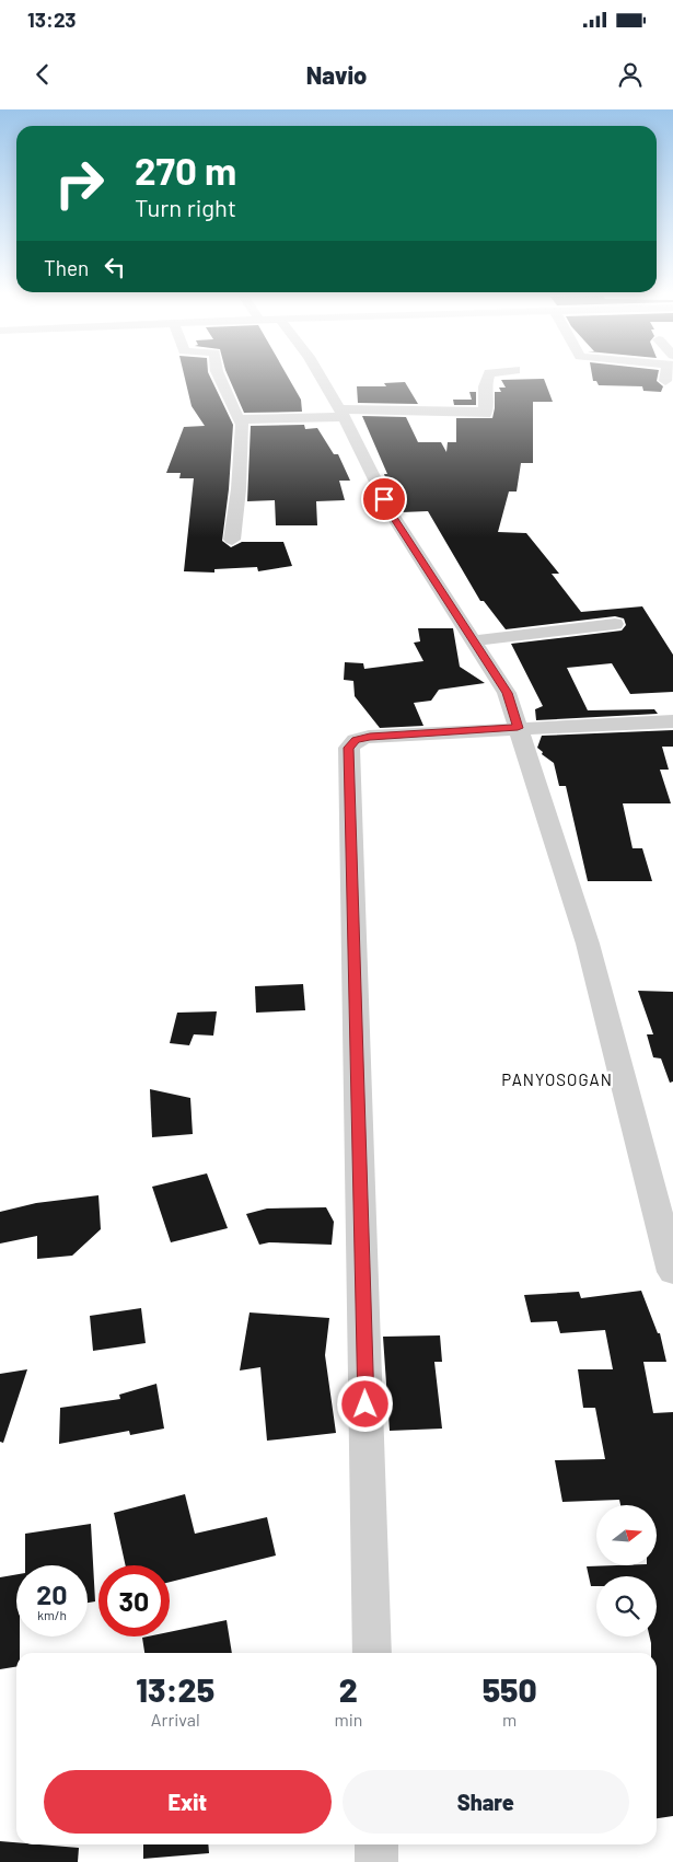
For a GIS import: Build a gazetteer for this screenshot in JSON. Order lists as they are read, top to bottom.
{
  "districts": ["PANYOSOGAN"],
  "north": "right",
  "page": {
    "status": "13:23",
    "header": "Navio",
    "turn": ["270 m", "Turn right"],
    "then": "Then",
    "speed": "20 km/h",
    "limit": "30",
    "eta": [
      "13:25",
      "Arrival",
      "2",
      "min",
      "550",
      "m"
    ],
    "buttons": ["Exit", "Share"]
  }
}
